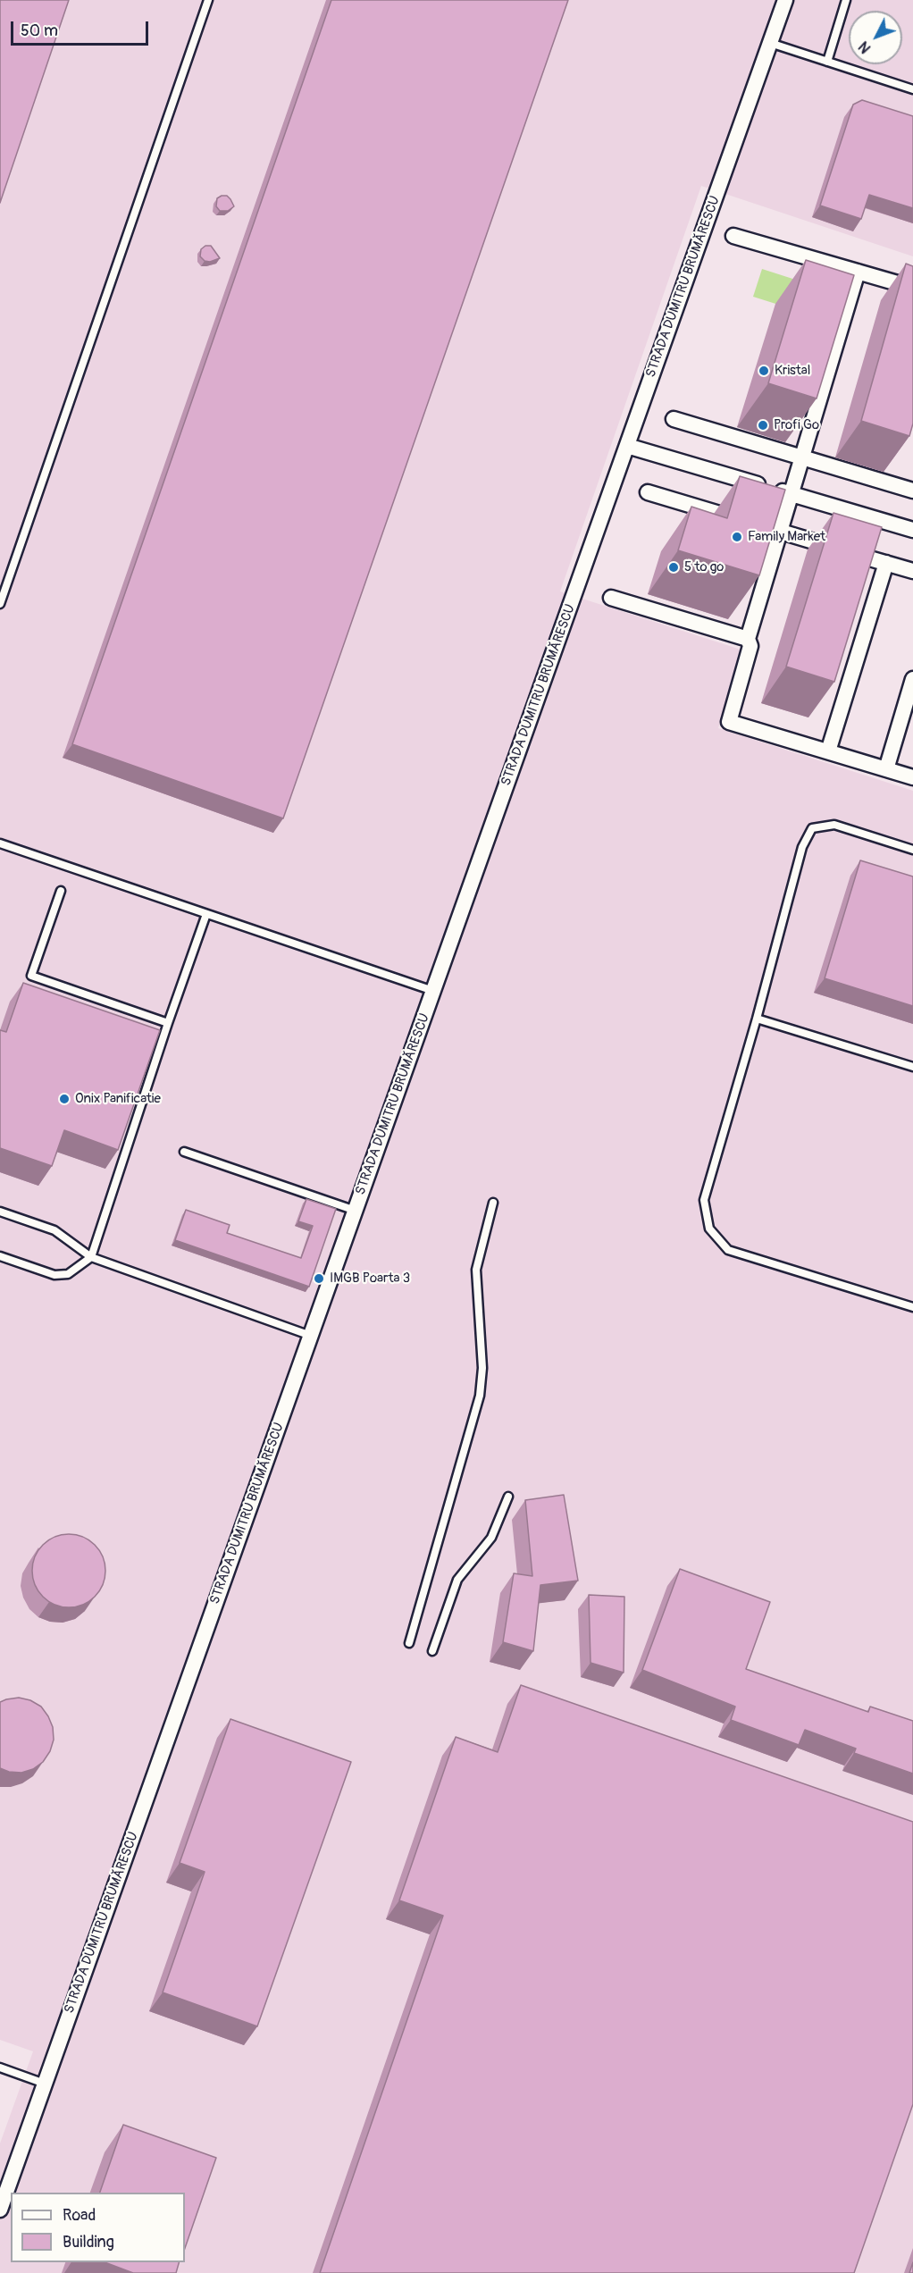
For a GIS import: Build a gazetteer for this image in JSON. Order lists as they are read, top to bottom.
{
  "streets": {
    "street": ["STRADA DUMITRU BRUMĂRESCU"]
  },
  "places": [
    "Kristal",
    "Profi Go",
    "Family Market",
    "5 to go",
    "Onix Panificatie",
    "IMGB Poarta 3"
  ],
  "legend": ["Road", "Building"],
  "scale_bar": "50 m",
  "north": "bottom left"
}
